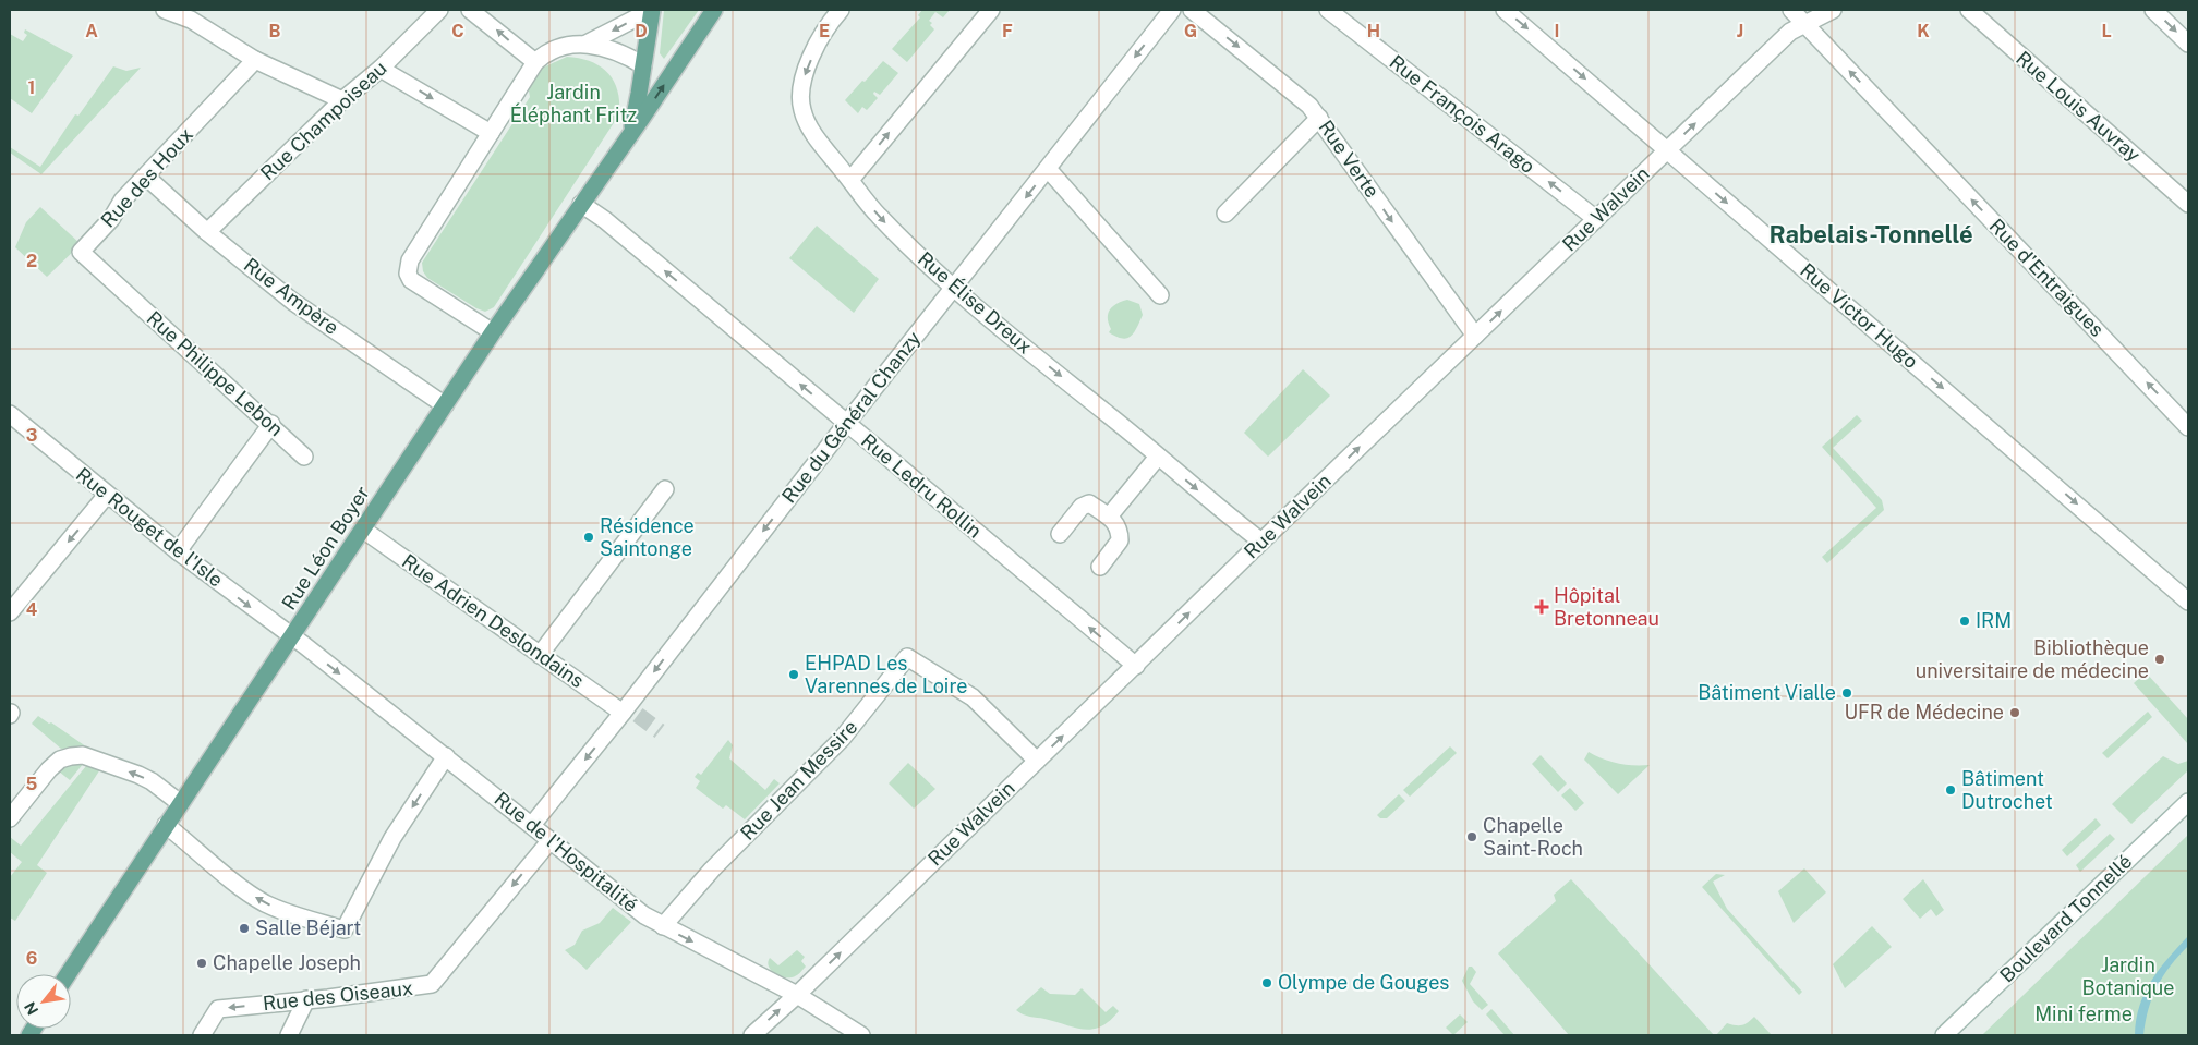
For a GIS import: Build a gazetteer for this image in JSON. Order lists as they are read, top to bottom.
{
  "streets": {
    "main road": ["Rue Léon Boyer"],
    "street": [
      "Rue Louis Auvray",
      "Rue François Arago",
      "Rue Champoiseau",
      "Rue Verte",
      "Rue des Houx",
      "Rue Walvein",
      "Rue d'Entraigues",
      "Rue Ampère",
      "Rue Élise Dreux",
      "Rue Victor Hugo",
      "Rue Philippe Lebon",
      "Rue du Général Chanzy",
      "Rue Ledru Rollin",
      "Rue Rouget de l'Isle",
      "Rue Adrien Deslondains",
      "Rue Jean Messire",
      "Rue de l'Hospitalité",
      "Boulevard Tonnellé",
      "Rue des Oiseaux"
    ]
  },
  "crossings": [
    ["Rue François Arago", "Rue Walvein"],
    ["Rue Champoiseau", "Rue Ampère"],
    ["Rue Verte", "Rue Walvein"],
    ["Rue des Houx", "Rue Ampère"],
    ["Rue des Houx", "Rue Philippe Lebon"],
    ["Rue Walvein", "Rue d'Entraigues"],
    ["Rue Walvein", "Rue Élise Dreux"],
    ["Rue Walvein", "Rue Victor Hugo"],
    ["Rue Walvein", "Rue Ledru Rollin"],
    ["Rue Walvein", "Rue Jean Messire"],
    ["Rue Walvein", "Rue de l'Hospitalité"],
    ["Rue Ampère", "Rue Léon Boyer"],
    ["Rue Élise Dreux", "Rue du Général Chanzy"],
    ["Rue du Général Chanzy", "Rue Ledru Rollin"],
    ["Rue du Général Chanzy", "Rue Adrien Deslondains"],
    ["Rue du Général Chanzy", "Rue de l'Hospitalité"],
    ["Rue Ledru Rollin", "Rue Léon Boyer"],
    ["Rue Rouget de l'Isle", "Rue Léon Boyer"],
    ["Rue Rouget de l'Isle", "Rue de l'Hospitalité"],
    ["Rue Léon Boyer", "Rue Adrien Deslondains"],
    ["Rue Léon Boyer", "Rue de l'Hospitalité"],
    ["Rue Jean Messire", "Rue de l'Hospitalité"],
    ["Rue de l'Hospitalité", "Rue des Oiseaux"]
  ],
  "one_way": [
    "Rue François Arago",
    "Rue Verte",
    "Rue Walvein",
    "Rue d'Entraigues",
    "Rue Élise Dreux",
    "Rue Victor Hugo",
    "Rue Ledru Rollin",
    "Rue Rouget de l'Isle",
    "Rue de l'Hospitalité",
    "Rue des Oiseaux"
  ],
  "districts": ["Rabelais-Tonnellé"],
  "parks": ["Jardin Éléphant Fritz", "Jardin Botanique", "Mini ferme"],
  "places": {
    "other": [
      "Résidence Saintonge",
      "IRM",
      "Bibliothèque universitaire de médecine",
      "EHPAD Les Varennes de Loire",
      "Bâtiment Vialle",
      "UFR de Médecine",
      "Bâtiment Dutrochet",
      "Chapelle Saint-Roch",
      "Salle Béjart",
      "Chapelle Joseph",
      "Olympe de Gouges"
    ],
    "health": ["Hôpital Bretonneau"]
  },
  "north": "bottom left",
  "grid": {
    "columns": [
      "A",
      "B",
      "C",
      "D",
      "E",
      "F",
      "G",
      "H",
      "I",
      "J",
      "K",
      "L"
    ],
    "rows": [
      "1",
      "2",
      "3",
      "4",
      "5",
      "6"
    ]
  }
}
